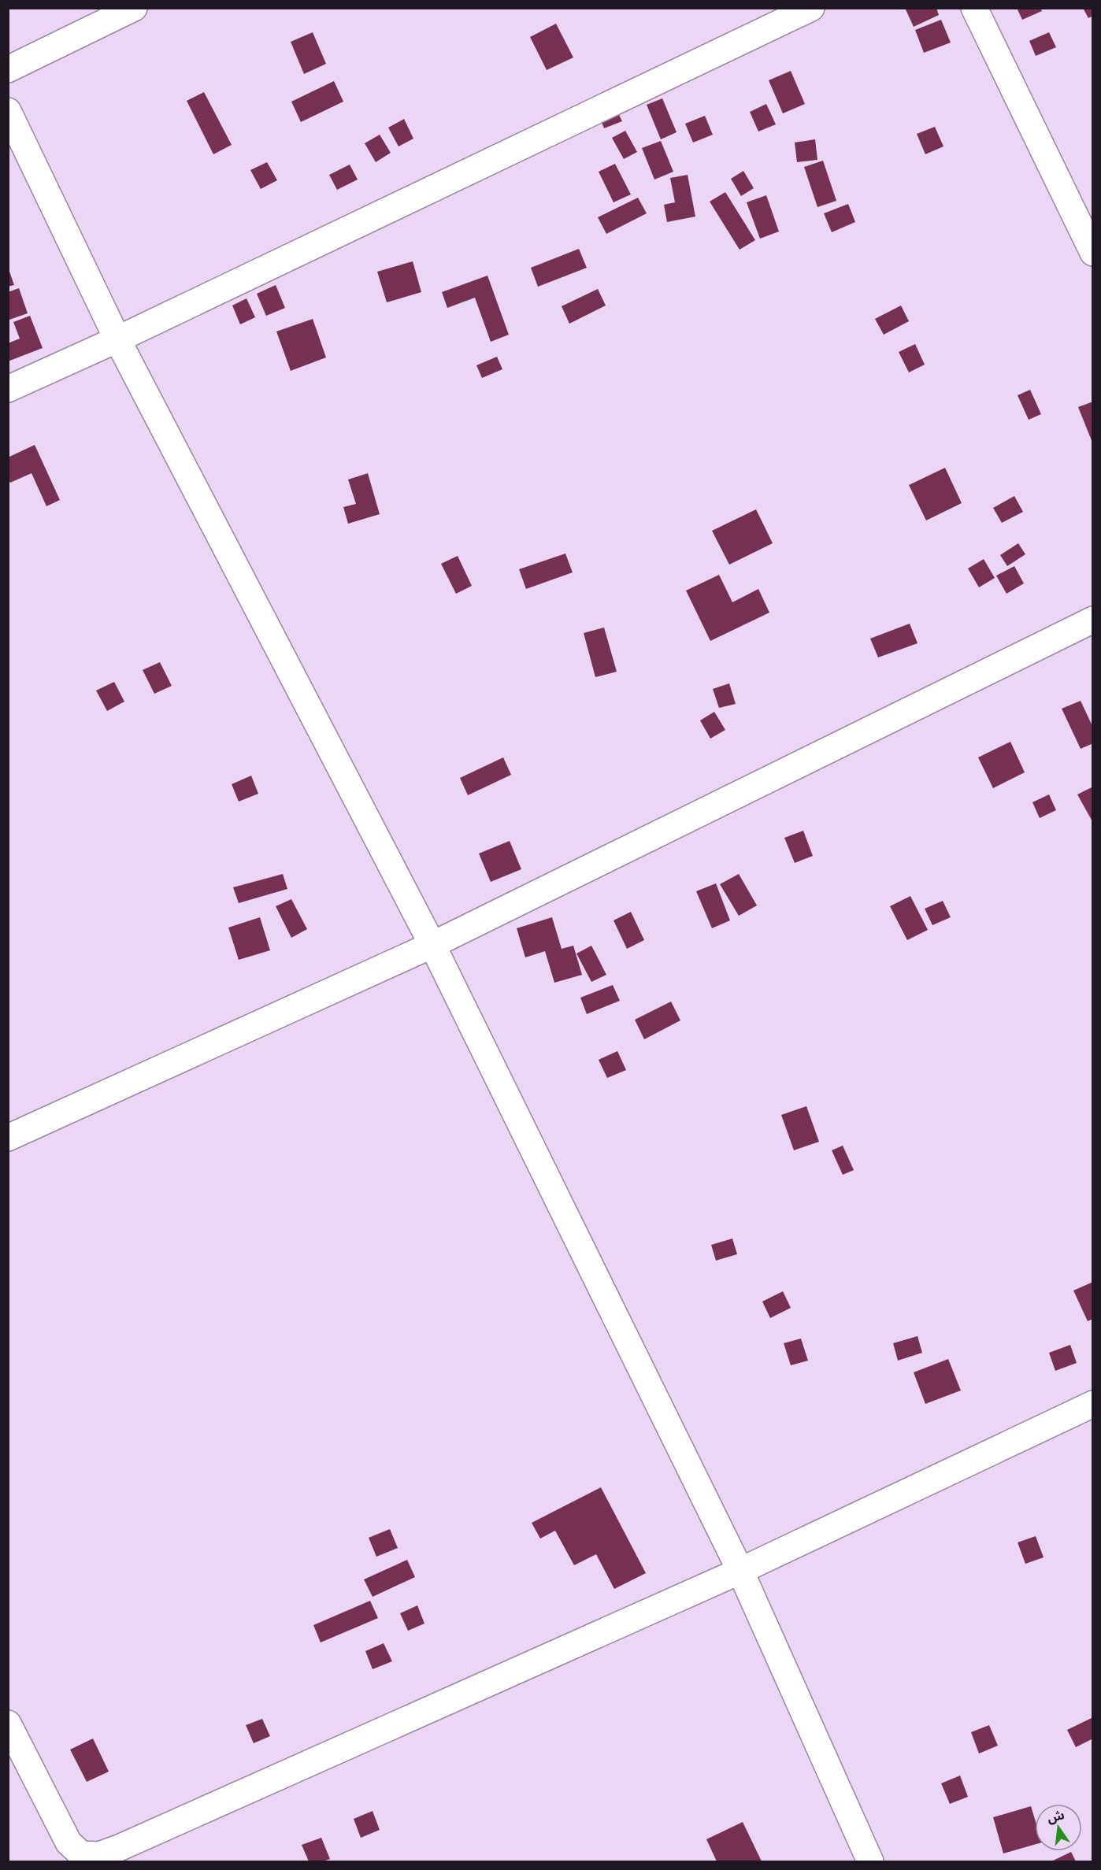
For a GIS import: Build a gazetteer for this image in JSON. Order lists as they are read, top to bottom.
{
  "north": "top"
}
